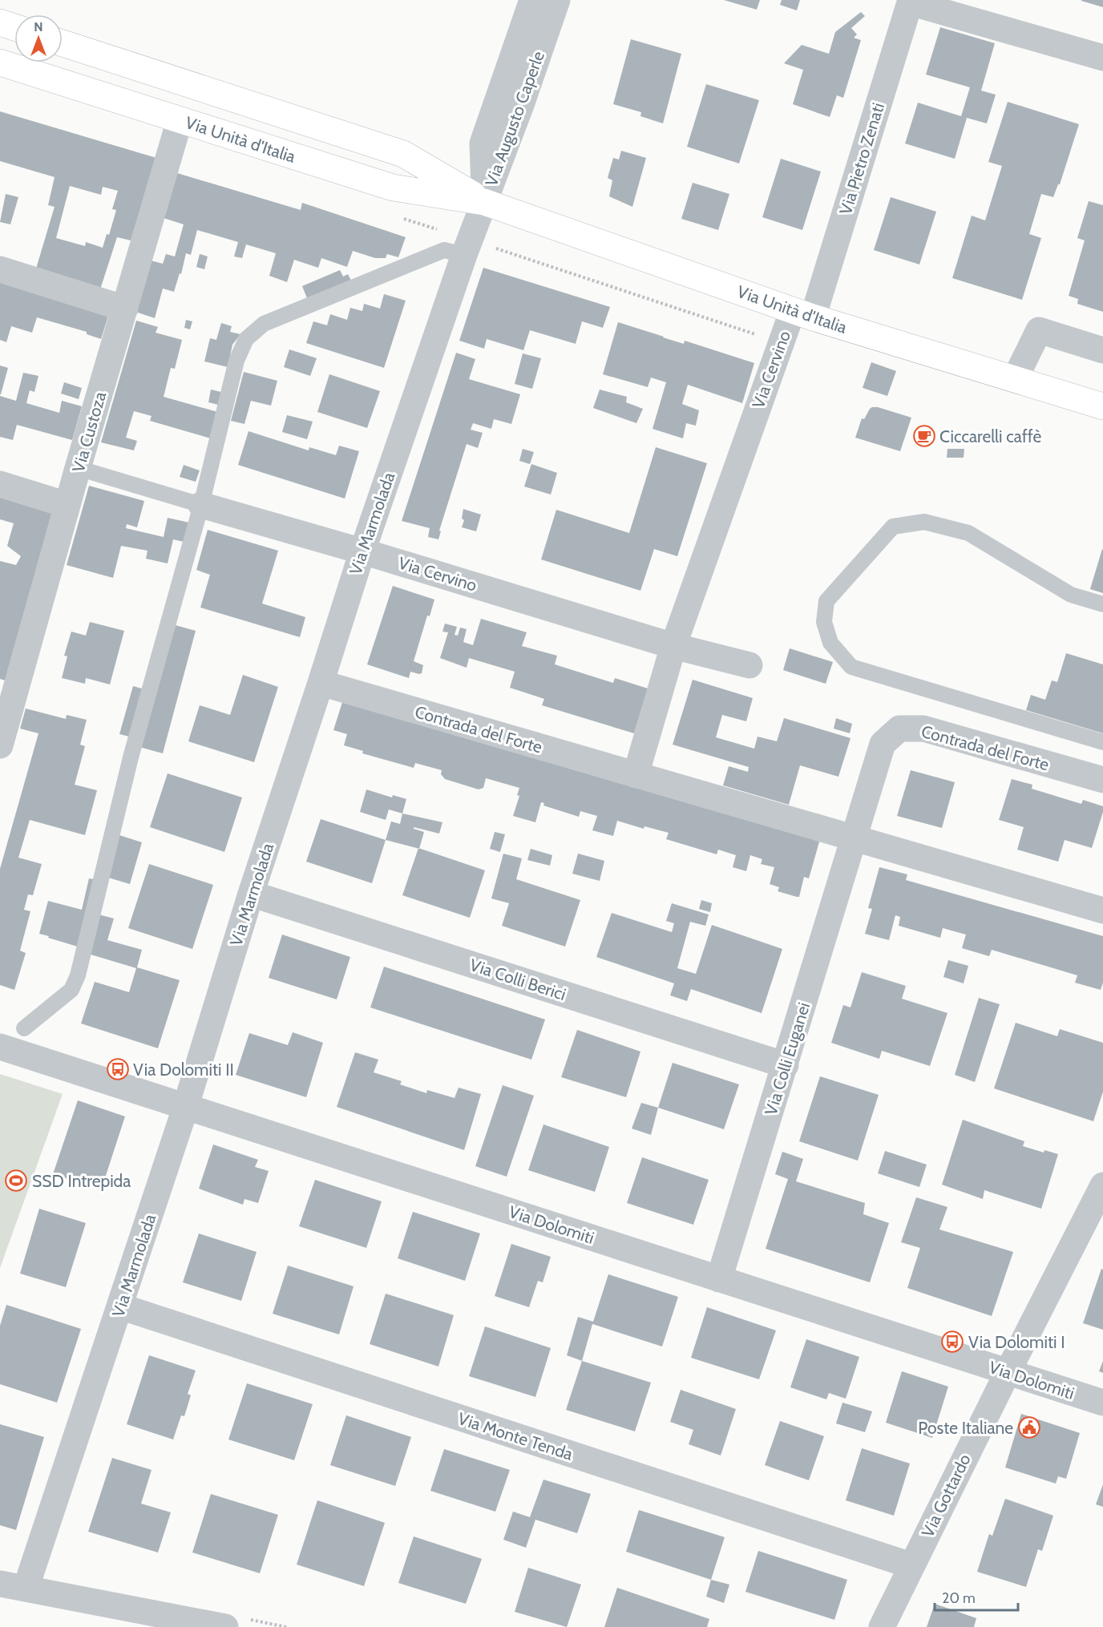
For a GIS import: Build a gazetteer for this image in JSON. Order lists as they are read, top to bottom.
{
  "streets": {
    "main road": ["Via Unità d'Italia"],
    "street": [
      "Via Augusto Caperle",
      "Via Pietro Zenati",
      "Via Cervino",
      "Via Custoza",
      "Via Marmolada",
      "Contrada del Forte",
      "Via Colli Berici",
      "Via Colli Euganei",
      "Via Dolomiti",
      "Via Monte Tenda",
      "Via Gottardo"
    ]
  },
  "crossings": [
    ["Via Augusto Caperle", "Via Unità d'Italia"],
    ["Via Augusto Caperle", "Via Marmolada"],
    ["Via Unità d'Italia", "Via Pietro Zenati"],
    ["Via Unità d'Italia", "Via Cervino"],
    ["Via Unità d'Italia", "Via Custoza"],
    ["Via Unità d'Italia", "Via Marmolada"],
    ["Via Pietro Zenati", "Via Cervino"],
    ["Via Cervino", "Via Marmolada"],
    ["Via Marmolada", "Contrada del Forte"],
    ["Via Marmolada", "Via Colli Berici"],
    ["Via Marmolada", "Via Dolomiti"],
    ["Via Marmolada", "Via Monte Tenda"],
    ["Contrada del Forte", "Via Colli Euganei"],
    ["Via Colli Berici", "Via Colli Euganei"],
    ["Via Colli Euganei", "Via Dolomiti"],
    ["Via Dolomiti", "Via Gottardo"],
    ["Via Monte Tenda", "Via Gottardo"]
  ],
  "places": {
    "cafe": ["Ciccarelli caffè"],
    "bus stop": ["Via Dolomiti II", "Via Dolomiti I"],
    "sports": ["SSD Intrepida"],
    "public building": ["Poste Italiane"]
  },
  "scale_bar": "20 m",
  "north": "top"
}
